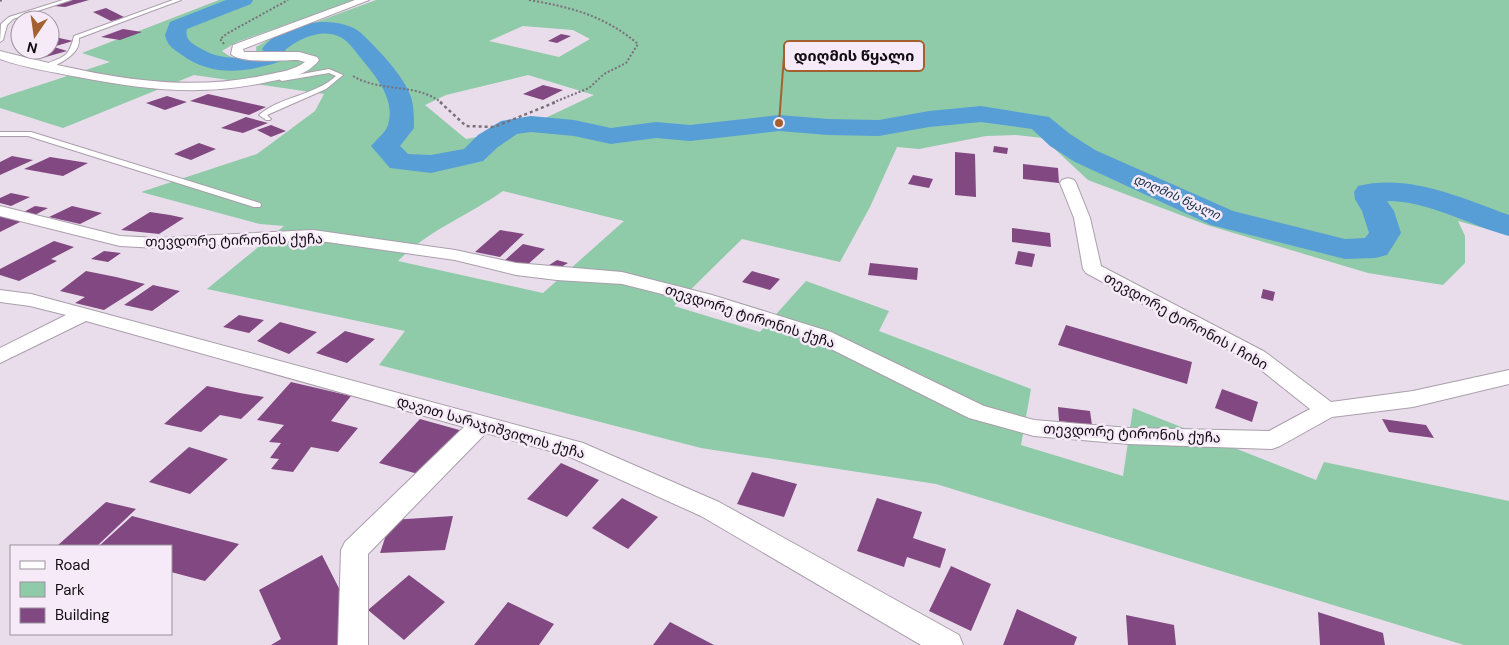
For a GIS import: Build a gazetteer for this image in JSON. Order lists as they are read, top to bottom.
{
  "streets": {
    "street": ["თევდორე ტირონის ქუჩა", "თევდორე ტირონის I ჩიხი", "დავით სარაჯიშვილის ქუჩა"]
  },
  "crossings": [
    ["თევდორე ტირონის ქუჩა", "თევდორე ტირონის I ჩიხი"]
  ],
  "water": ["დიღმის წყალი"],
  "places": ["დიღმის წყალი"],
  "legend": ["Road", "Park", "Building"],
  "north": "bottom"
}
